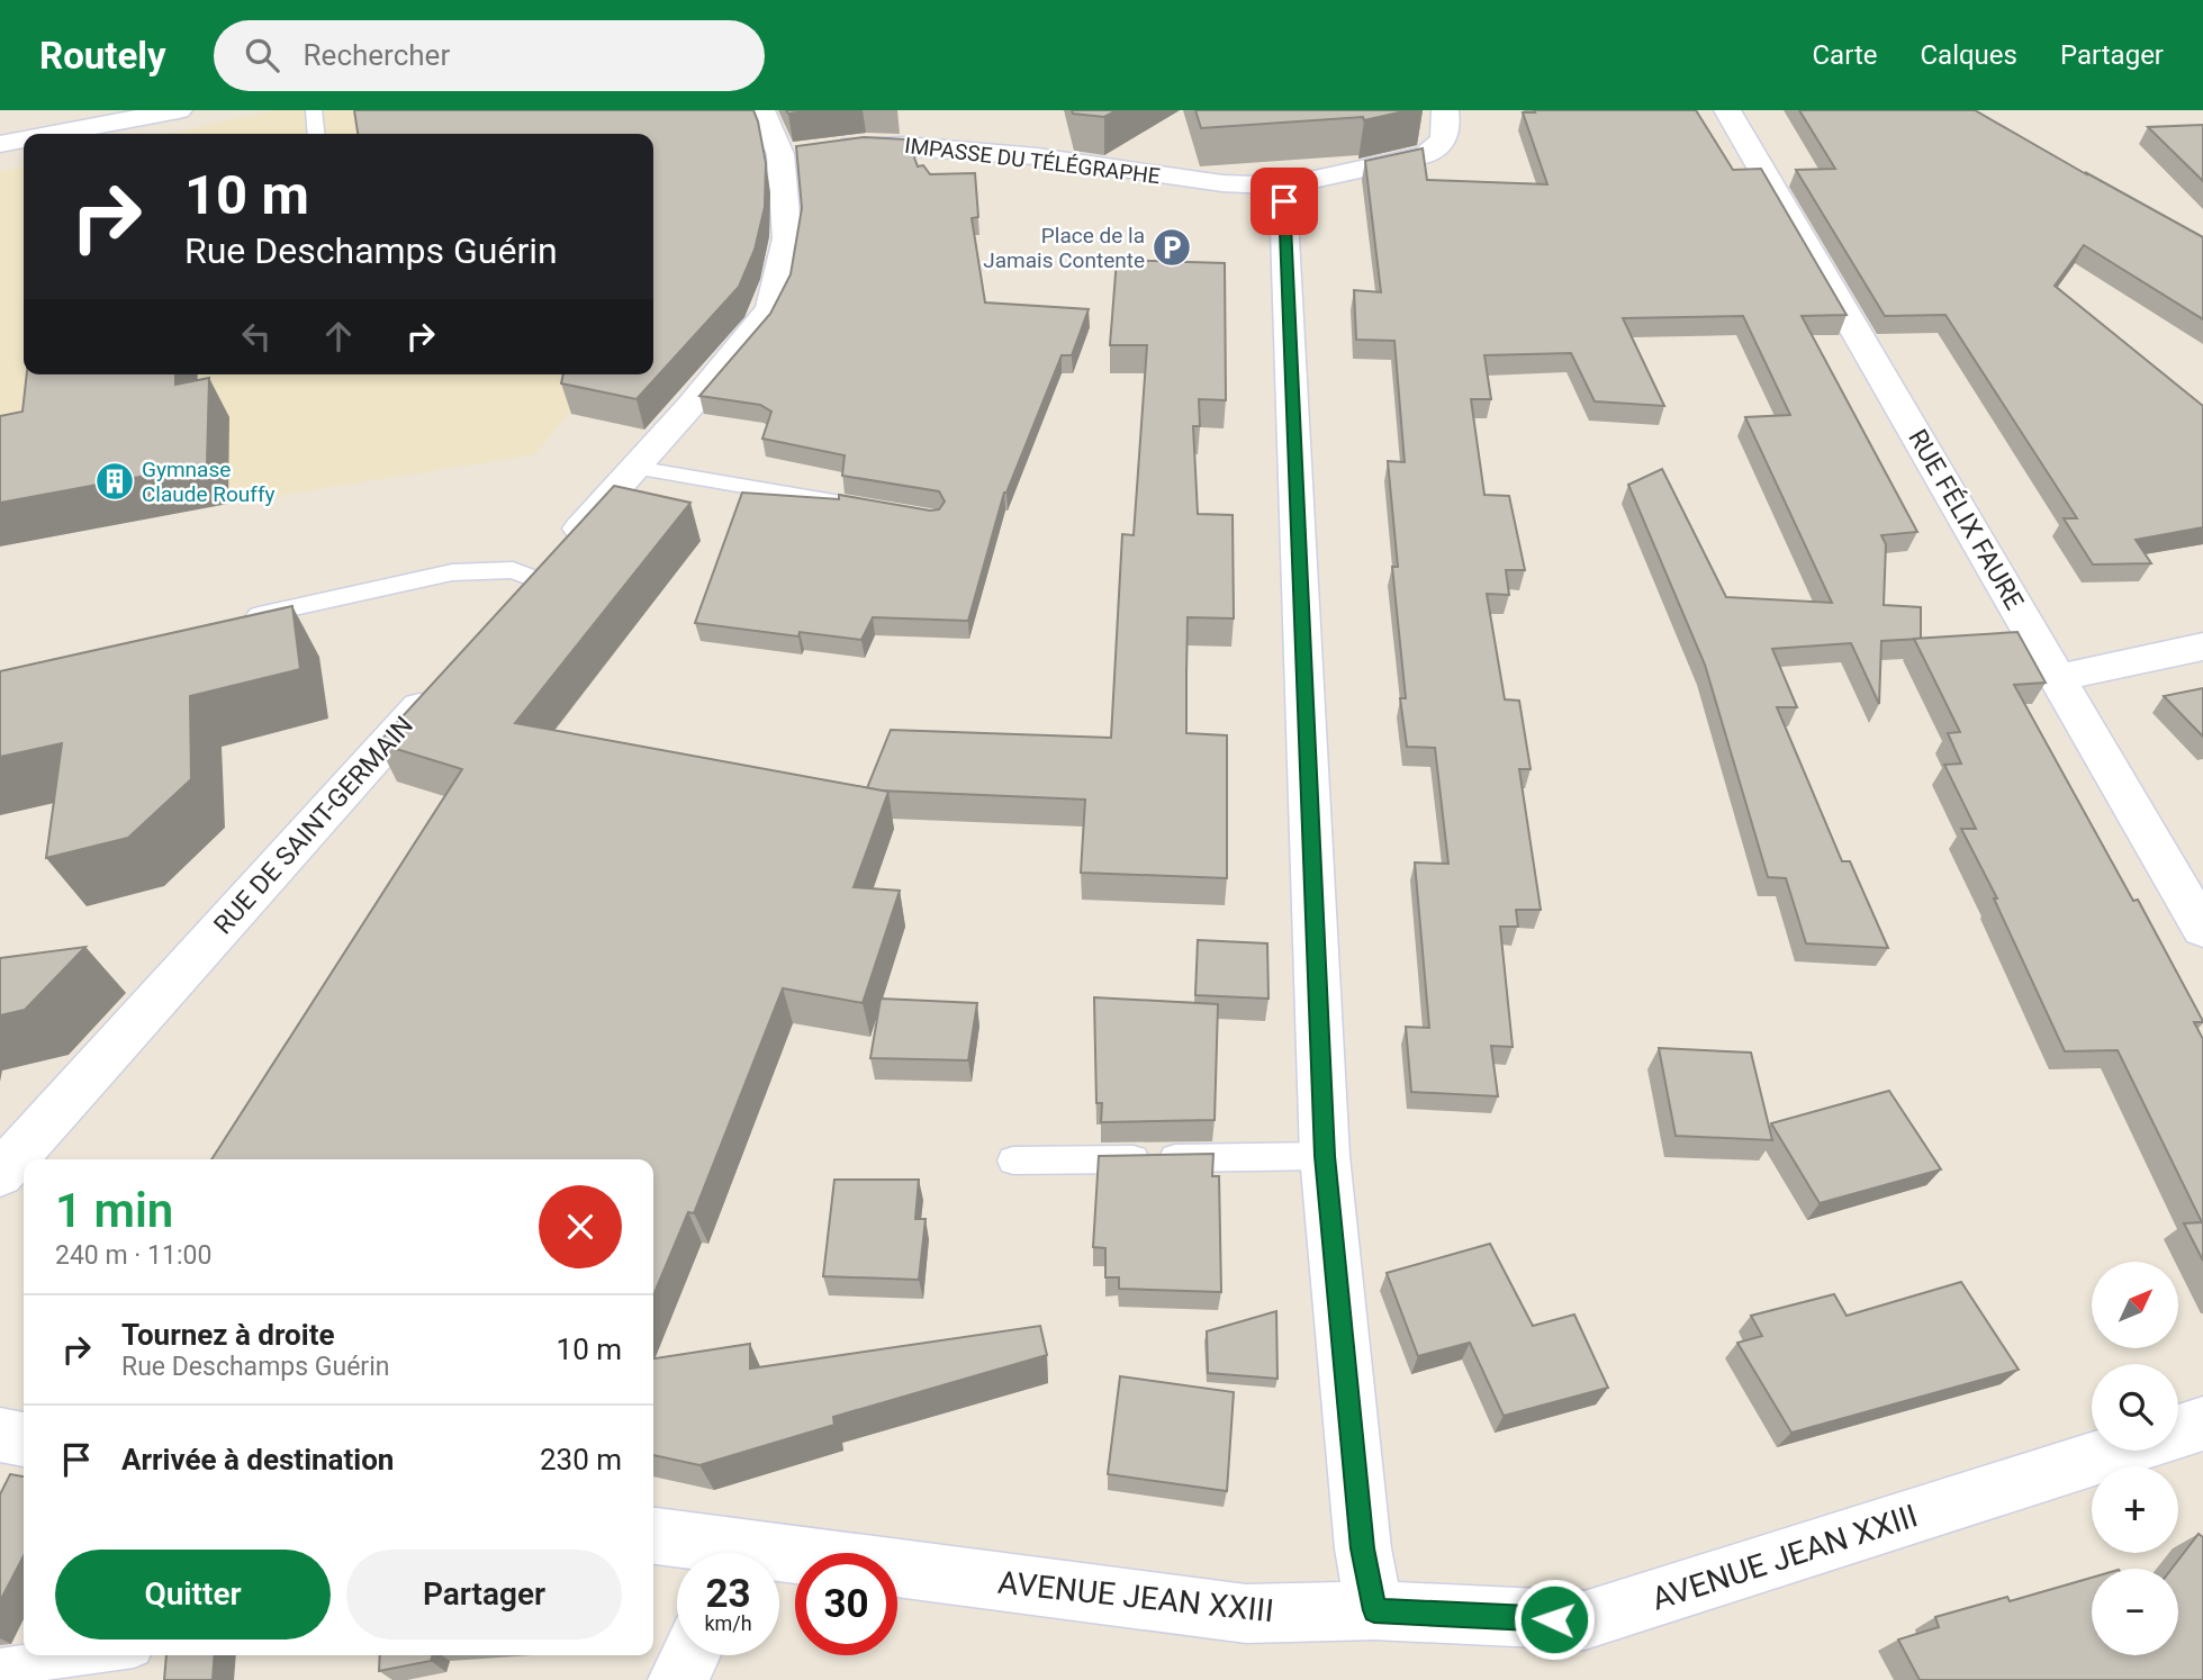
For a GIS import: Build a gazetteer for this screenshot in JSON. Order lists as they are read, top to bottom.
{
  "streets": {
    "street": [
      "IMPASSE DU TÉLÉGRAPHE",
      "RUE FÉLIX FAURE",
      "RUE DE SAINT-GERMAIN",
      "AVENUE JEAN XXIII"
    ]
  },
  "places": {
    "parking": ["Place de la Jamais Contente"],
    "building": ["Gymnase Claude Rouffy"]
  },
  "north": "top right",
  "page": {
    "header": "Routely",
    "search": "Rechercher",
    "nav": ["Carte", "Calques", "Partager"],
    "turn": ["10 m", "Rue Deschamps Guérin"],
    "heading": ["1 min", "240 m · 11:00"],
    "map_buttons": ["+", "−"],
    "list": [
      {
        "name": "Tournez à droite",
        "note": "Rue Deschamps Guérin",
        "value": "10 m"
      },
      {
        "name": "Arrivée à destination",
        "value": "230 m"
      }
    ],
    "buttons": ["Quitter", "Partager"],
    "speed": "23 km/h",
    "limit": "30"
  }
}
